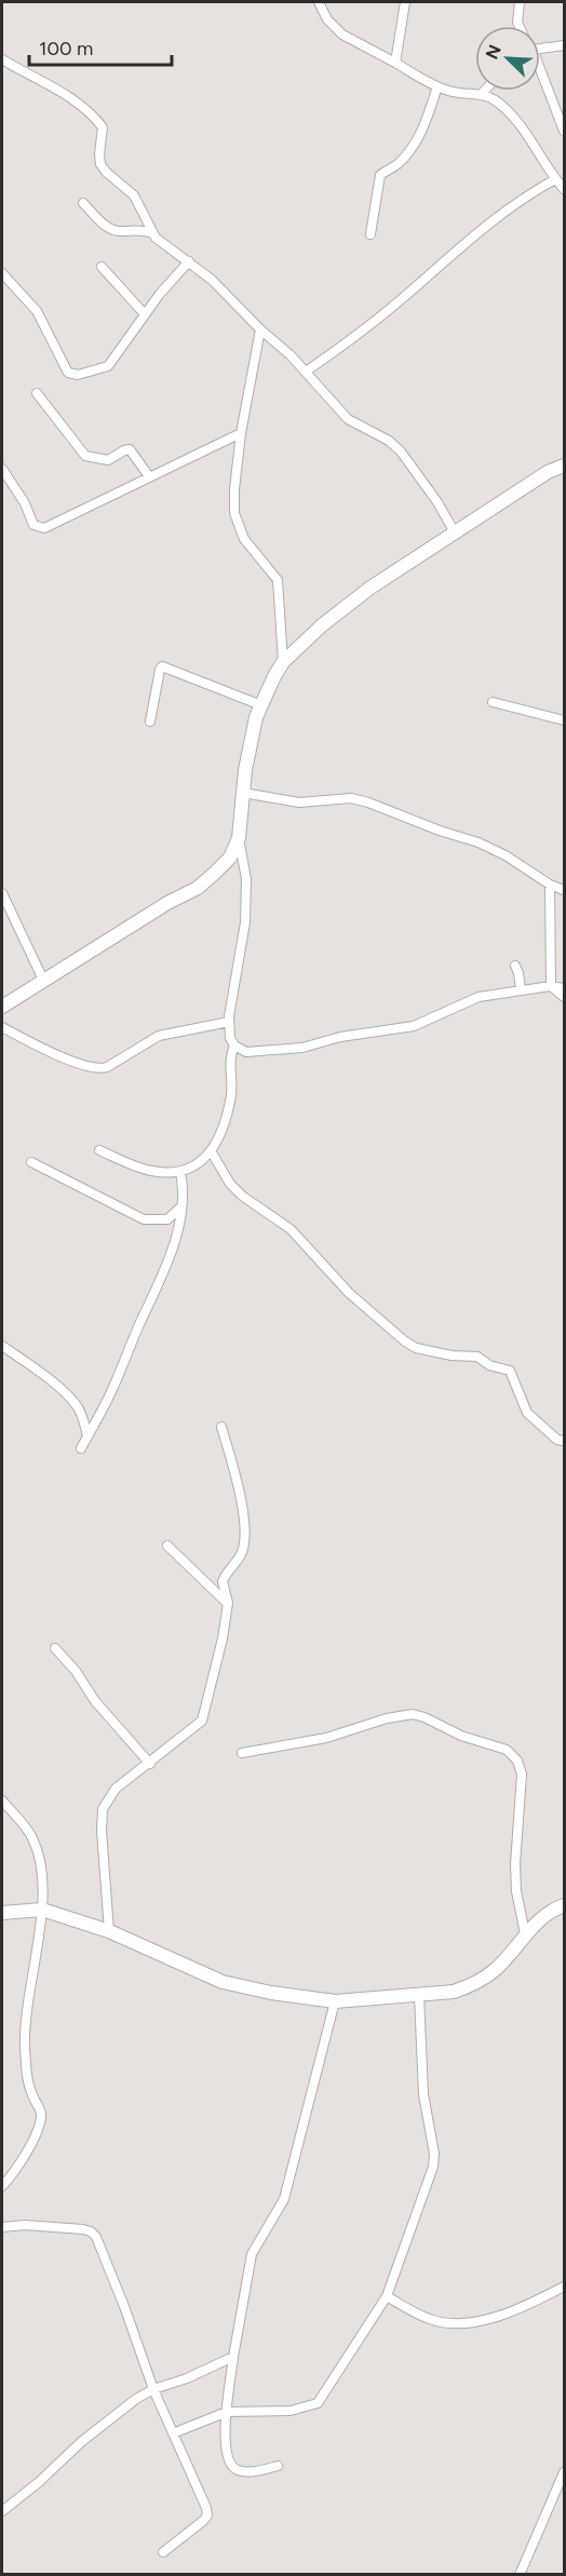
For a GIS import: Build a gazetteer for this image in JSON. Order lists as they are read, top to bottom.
{
  "scale_bar": "100 m",
  "north": "top left"
}
